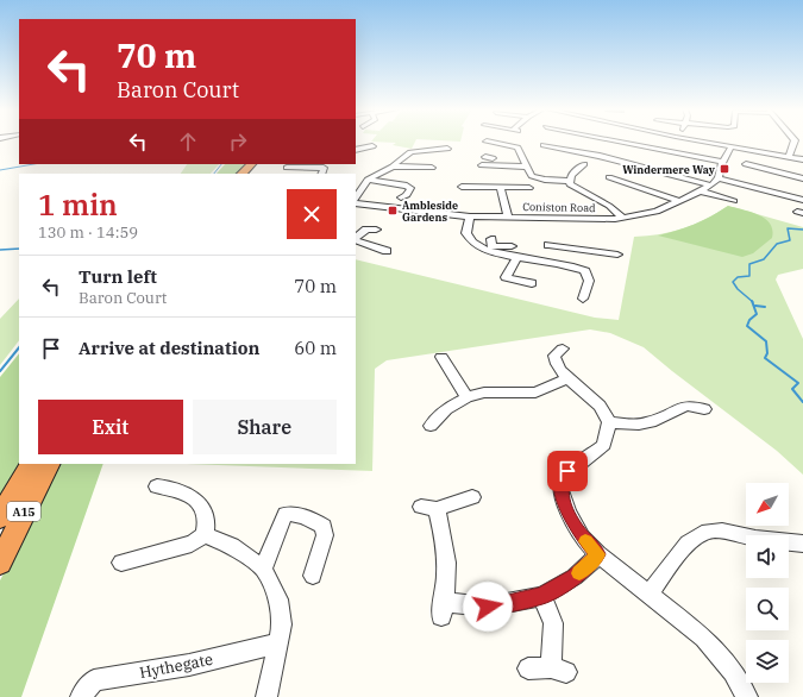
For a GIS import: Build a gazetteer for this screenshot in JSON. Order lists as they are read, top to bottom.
{
  "streets": {
    "highway": ["A15"],
    "street": ["Coniston Road", "Hythegate"]
  },
  "places": {
    "transit": ["Windermere Way", "Ambleside Gardens"]
  },
  "north": "bottom left",
  "page": {
    "turn": ["70 m", "Baron Court"],
    "heading": ["1 min", "130 m · 14:59"],
    "list": [
      {
        "name": "Turn left",
        "note": "Baron Court",
        "value": "70 m"
      },
      {
        "name": "Arrive at destination",
        "value": "60 m"
      }
    ],
    "buttons": ["Exit", "Share"]
  }
}
